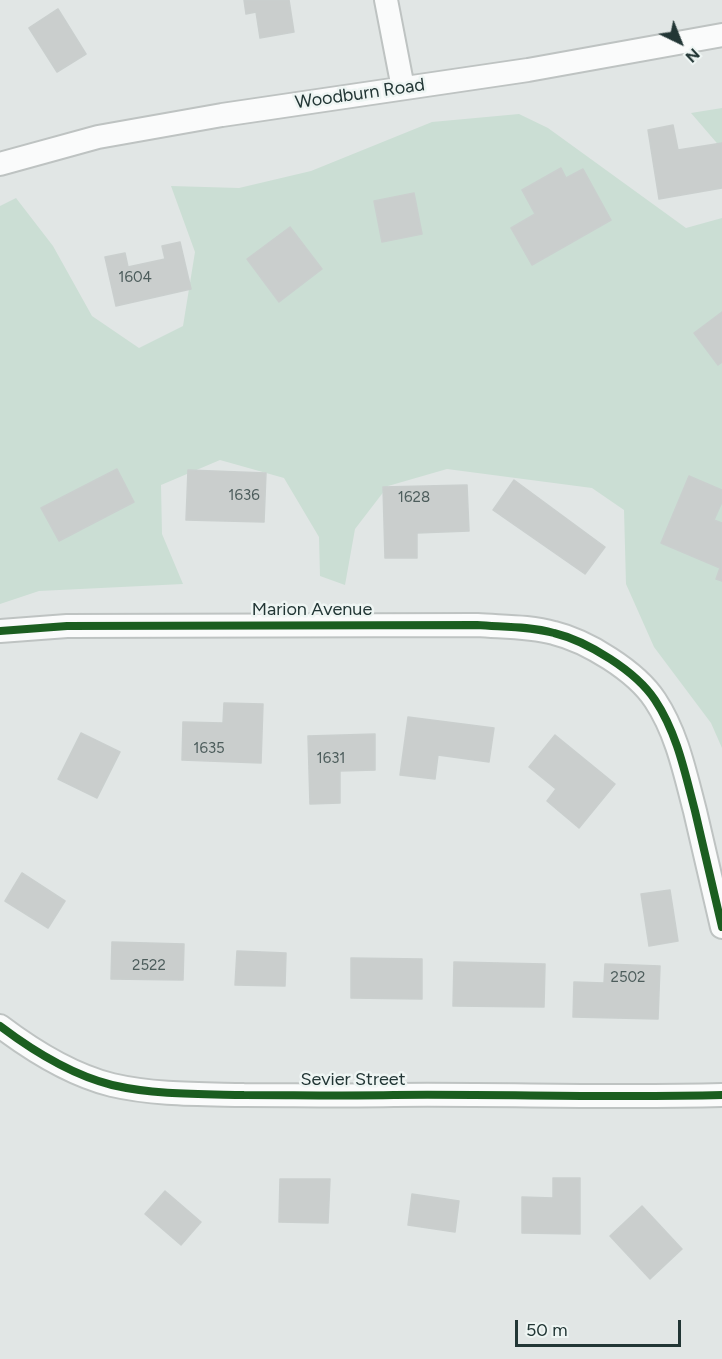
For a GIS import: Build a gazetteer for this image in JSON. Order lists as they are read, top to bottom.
{
  "streets": {
    "street": ["Woodburn Road", "Marion Avenue", "Sevier Street"]
  },
  "house_numbers": [
    "1604",
    "1636",
    "1628",
    "1635",
    "1631",
    "2522",
    "2502"
  ],
  "scale_bar": "50 m",
  "north": "bottom right"
}
